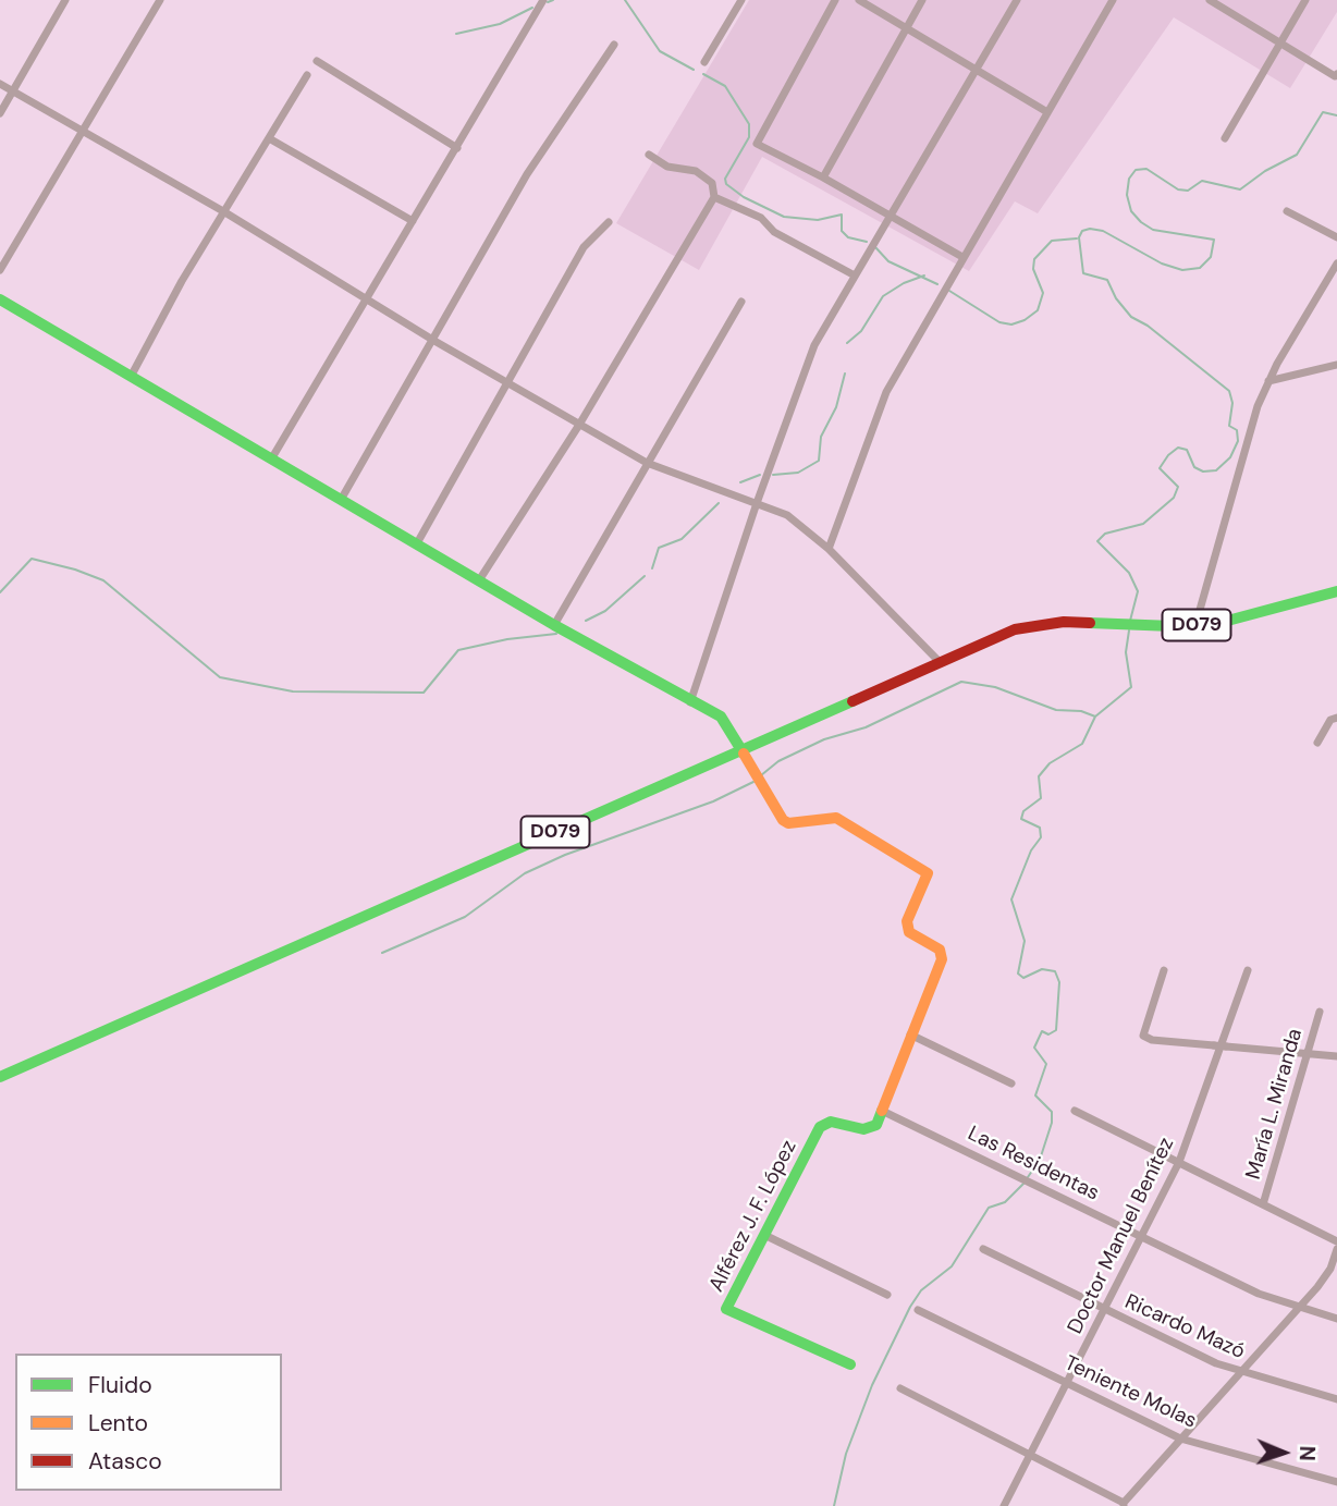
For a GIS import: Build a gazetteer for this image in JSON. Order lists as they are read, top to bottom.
{
  "streets": {
    "street": [
      "D079",
      "María L. Miranda",
      "Las Residentas",
      "Alférez J. F. López",
      "Doctor Manuel Benítez",
      "Ricardo Mazó",
      "Teniente Molas"
    ]
  },
  "crossings": [
    ["Las Residentas", "Alférez J. F. López"],
    ["Las Residentas", "Doctor Manuel Benítez"],
    ["Doctor Manuel Benítez", "Ricardo Mazó"],
    ["Doctor Manuel Benítez", "Teniente Molas"]
  ],
  "legend": ["Fluido", "Lento", "Atasco"],
  "north": "right"
}
